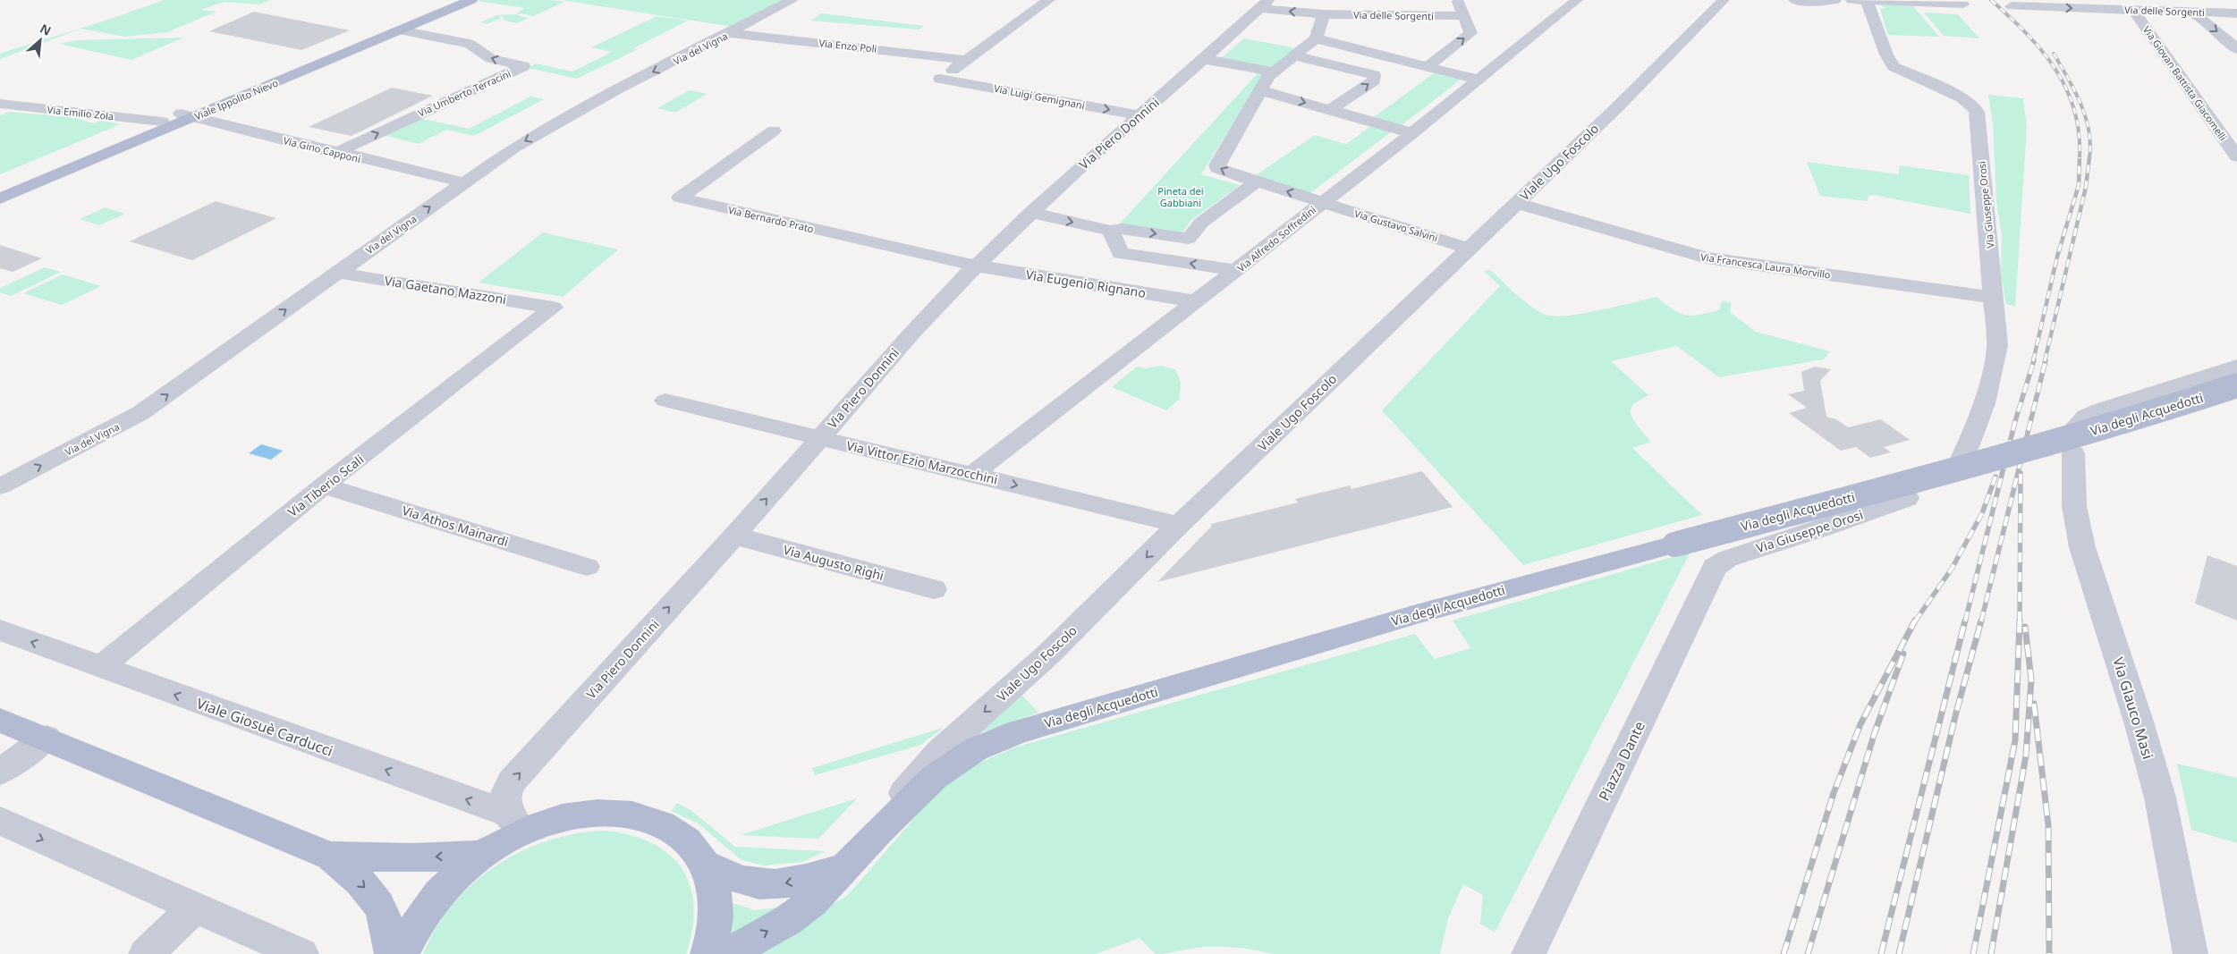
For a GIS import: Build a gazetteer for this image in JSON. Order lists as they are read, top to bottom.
{
  "streets": {
    "main road": ["Viale Ippolito Nievo", "Via degli Acquedotti"],
    "street": [
      "Via delle Sorgenti",
      "Via Enzo Poli",
      "Via del Vigna",
      "Via Giovan Battista Giacomelli",
      "Via Umberto Terracini",
      "Via Luigi Gemignani",
      "Via Emilio Zola",
      "Via Piero Donnini",
      "Via Gino Capponi",
      "Viale Ugo Foscolo",
      "Via Giuseppe Orosi",
      "Via Bernardo Prato",
      "Via Gustavo Salvini",
      "Via Alfredo Soffredini",
      "Via Francesca Laura Morvillo",
      "Via Eugenio Rignano",
      "Via Gaetano Mazzoni",
      "Via Vittor Ezio Marzocchini",
      "Via Tiberio Scali",
      "Via Athos Mainardi",
      "Via Augusto Righi",
      "Via Glauco Masi",
      "Viale Giosuè Carducci",
      "Piazza Dante"
    ]
  },
  "crossings": [
    ["Via delle Sorgenti", "Via Giovan Battista Giacomelli"],
    ["Via delle Sorgenti", "Via Piero Donnini"],
    ["Via Enzo Poli", "Via del Vigna"],
    ["Via Enzo Poli", "Via Luigi Gemignani"],
    ["Via del Vigna", "Via Gino Capponi"],
    ["Via del Vigna", "Via Gaetano Mazzoni"],
    ["Via Umberto Terracini", "Viale Ippolito Nievo"],
    ["Via Umberto Terracini", "Via Gino Capponi"],
    ["Via Luigi Gemignani", "Via Piero Donnini"],
    ["Viale Ippolito Nievo", "Via Emilio Zola"],
    ["Viale Ippolito Nievo", "Via Gino Capponi"],
    ["Via Piero Donnini", "Via Bernardo Prato"],
    ["Via Piero Donnini", "Via Eugenio Rignano"],
    ["Via Piero Donnini", "Via Vittor Ezio Marzocchini"],
    ["Via Piero Donnini", "Via Augusto Righi"],
    ["Via Piero Donnini", "Viale Giosuè Carducci"],
    ["Viale Ugo Foscolo", "Via Gustavo Salvini"],
    ["Viale Ugo Foscolo", "Via Francesca Laura Morvillo"],
    ["Viale Ugo Foscolo", "Via degli Acquedotti"],
    ["Viale Ugo Foscolo", "Via Vittor Ezio Marzocchini"],
    ["Via Giuseppe Orosi", "Via Francesca Laura Morvillo"],
    ["Via Giuseppe Orosi", "Piazza Dante"],
    ["Via Bernardo Prato", "Via Eugenio Rignano"],
    ["Via Gustavo Salvini", "Via Alfredo Soffredini"],
    ["Via Alfredo Soffredini", "Via Eugenio Rignano"],
    ["Via Alfredo Soffredini", "Via Vittor Ezio Marzocchini"],
    ["Via Gaetano Mazzoni", "Via Tiberio Scali"],
    ["Via Tiberio Scali", "Via Athos Mainardi"],
    ["Via Tiberio Scali", "Viale Giosuè Carducci"]
  ],
  "one_way": ["Via Piero Donnini", "Viale Ugo Foscolo", "Via Vittor Ezio Marzocchini"],
  "parks": ["Pineta dei Gabbiani"],
  "north": "top right"
}
